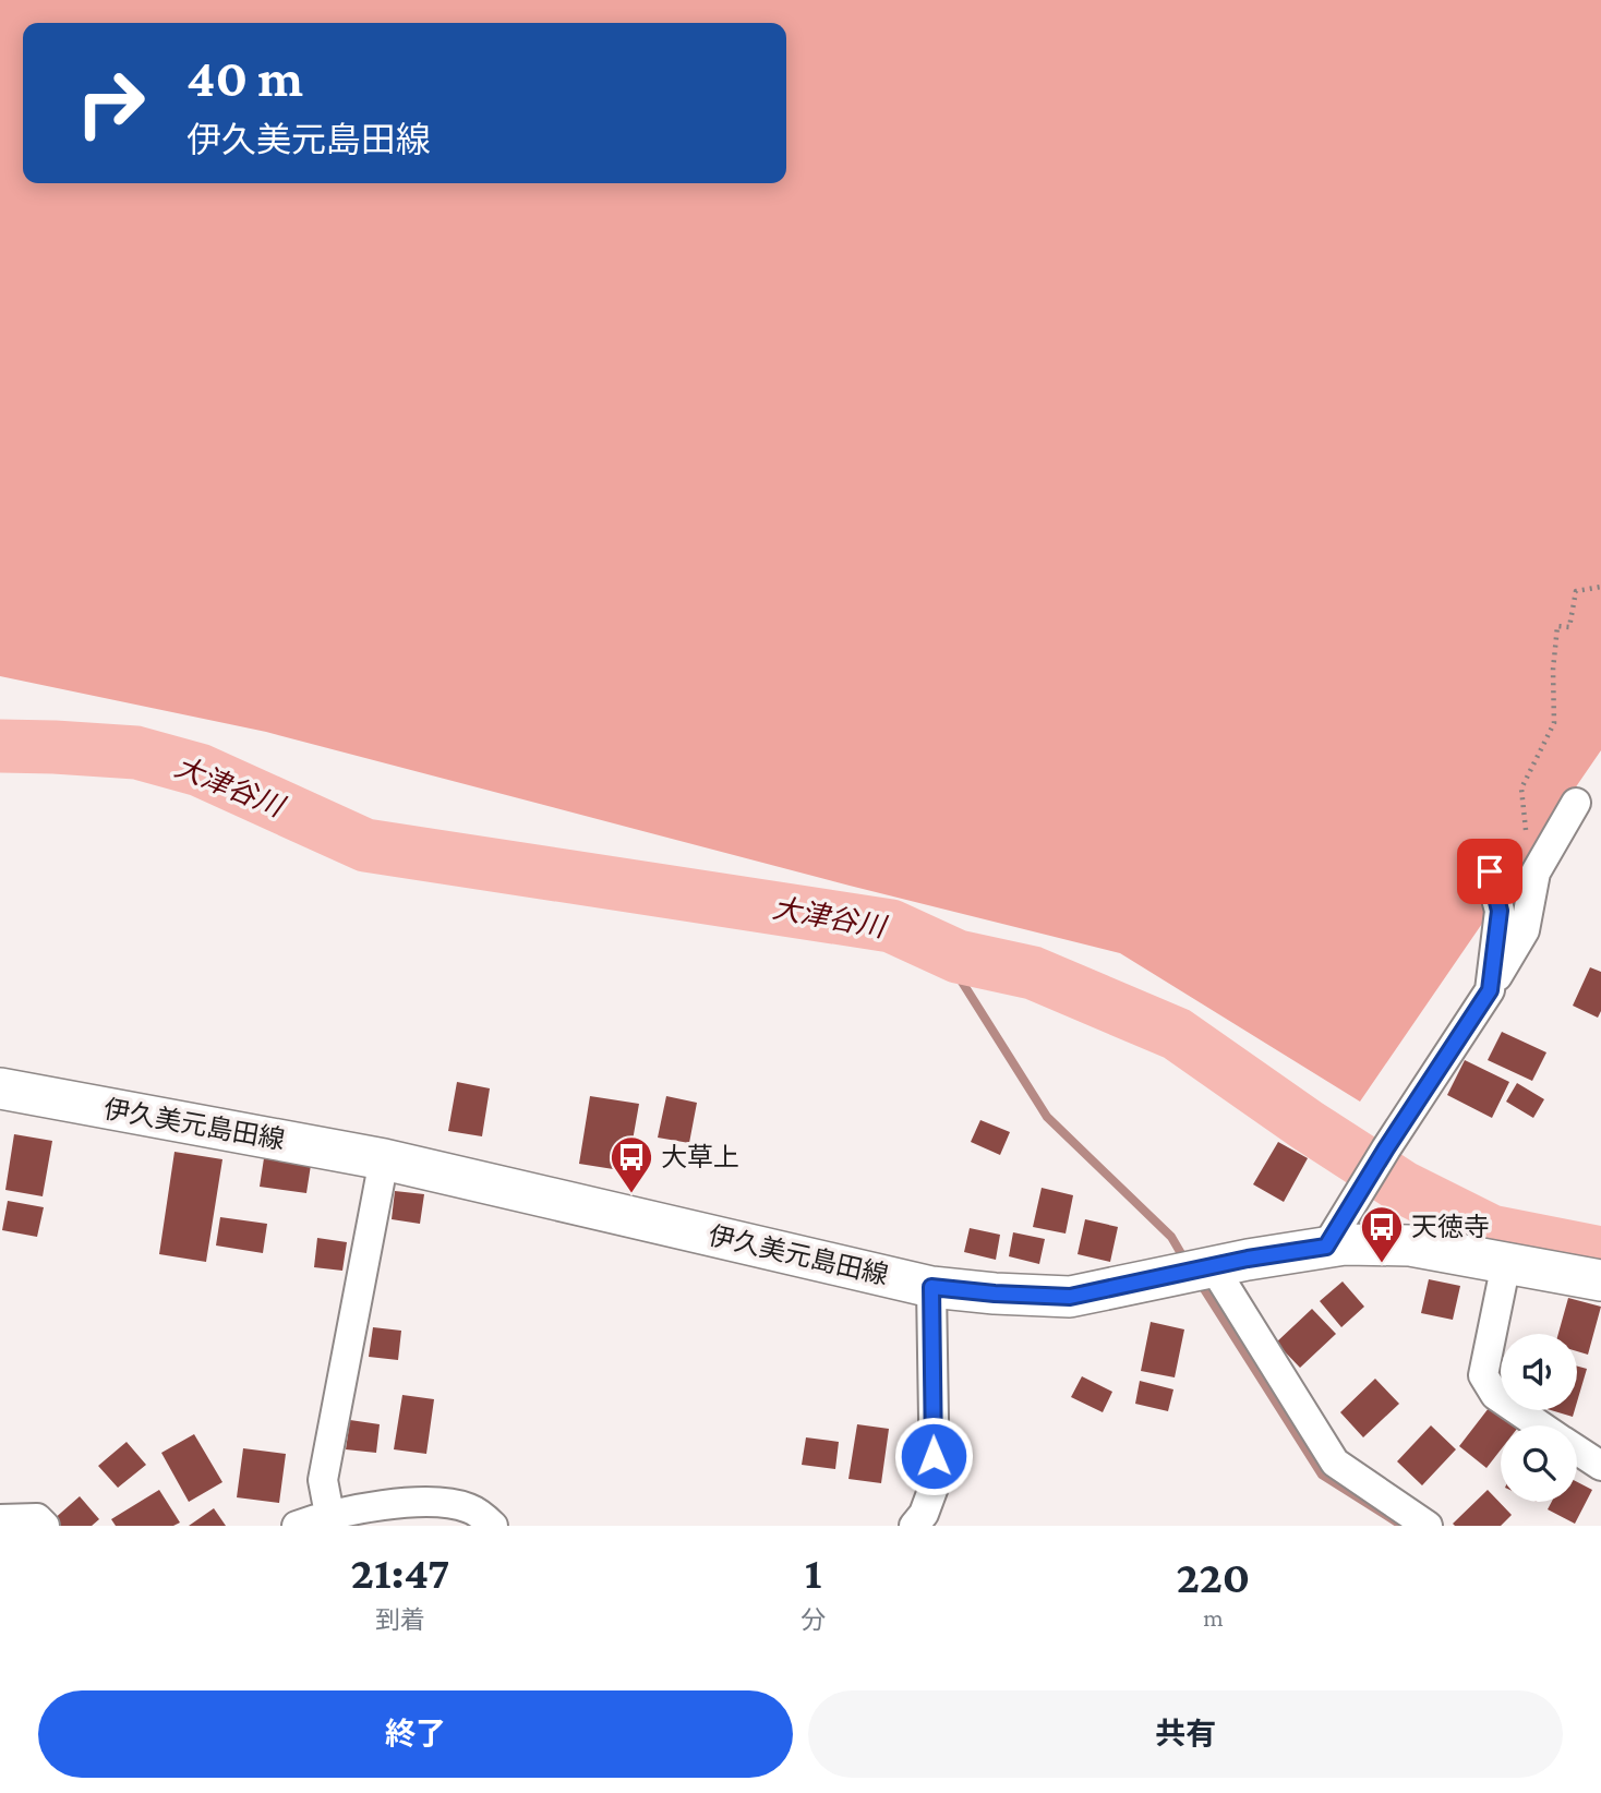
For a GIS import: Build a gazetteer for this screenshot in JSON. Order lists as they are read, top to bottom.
{
  "streets": {
    "main road": ["伊久美元島田線"]
  },
  "water": ["大津谷川"],
  "places": {
    "bus stop": ["大草上", "天徳寺"]
  },
  "page": {
    "turn": ["40 m", "伊久美元島田線"],
    "eta": [
      "21:47",
      "到着",
      "1",
      "分",
      "220",
      "m"
    ],
    "buttons": ["終了", "共有"]
  }
}
